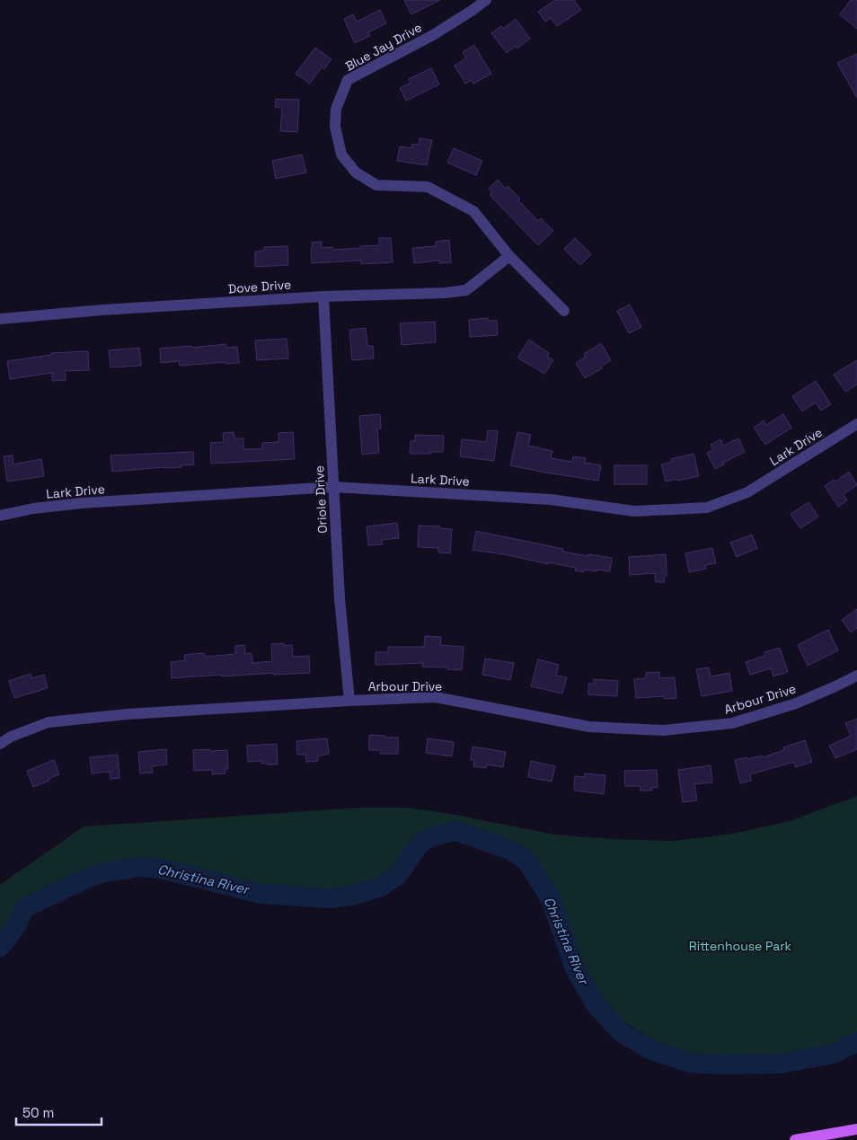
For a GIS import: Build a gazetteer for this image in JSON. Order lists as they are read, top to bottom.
{
  "streets": {
    "street": [
      "Blue Jay Drive",
      "Dove Drive",
      "Lark Drive",
      "Oriole Drive",
      "Arbour Drive"
    ]
  },
  "crossings": [
    ["Blue Jay Drive", "Dove Drive"],
    ["Dove Drive", "Oriole Drive"],
    ["Lark Drive", "Oriole Drive"],
    ["Oriole Drive", "Arbour Drive"]
  ],
  "water": ["Christina River"],
  "parks": ["Rittenhouse Park"],
  "scale_bar": "50 m"
}
